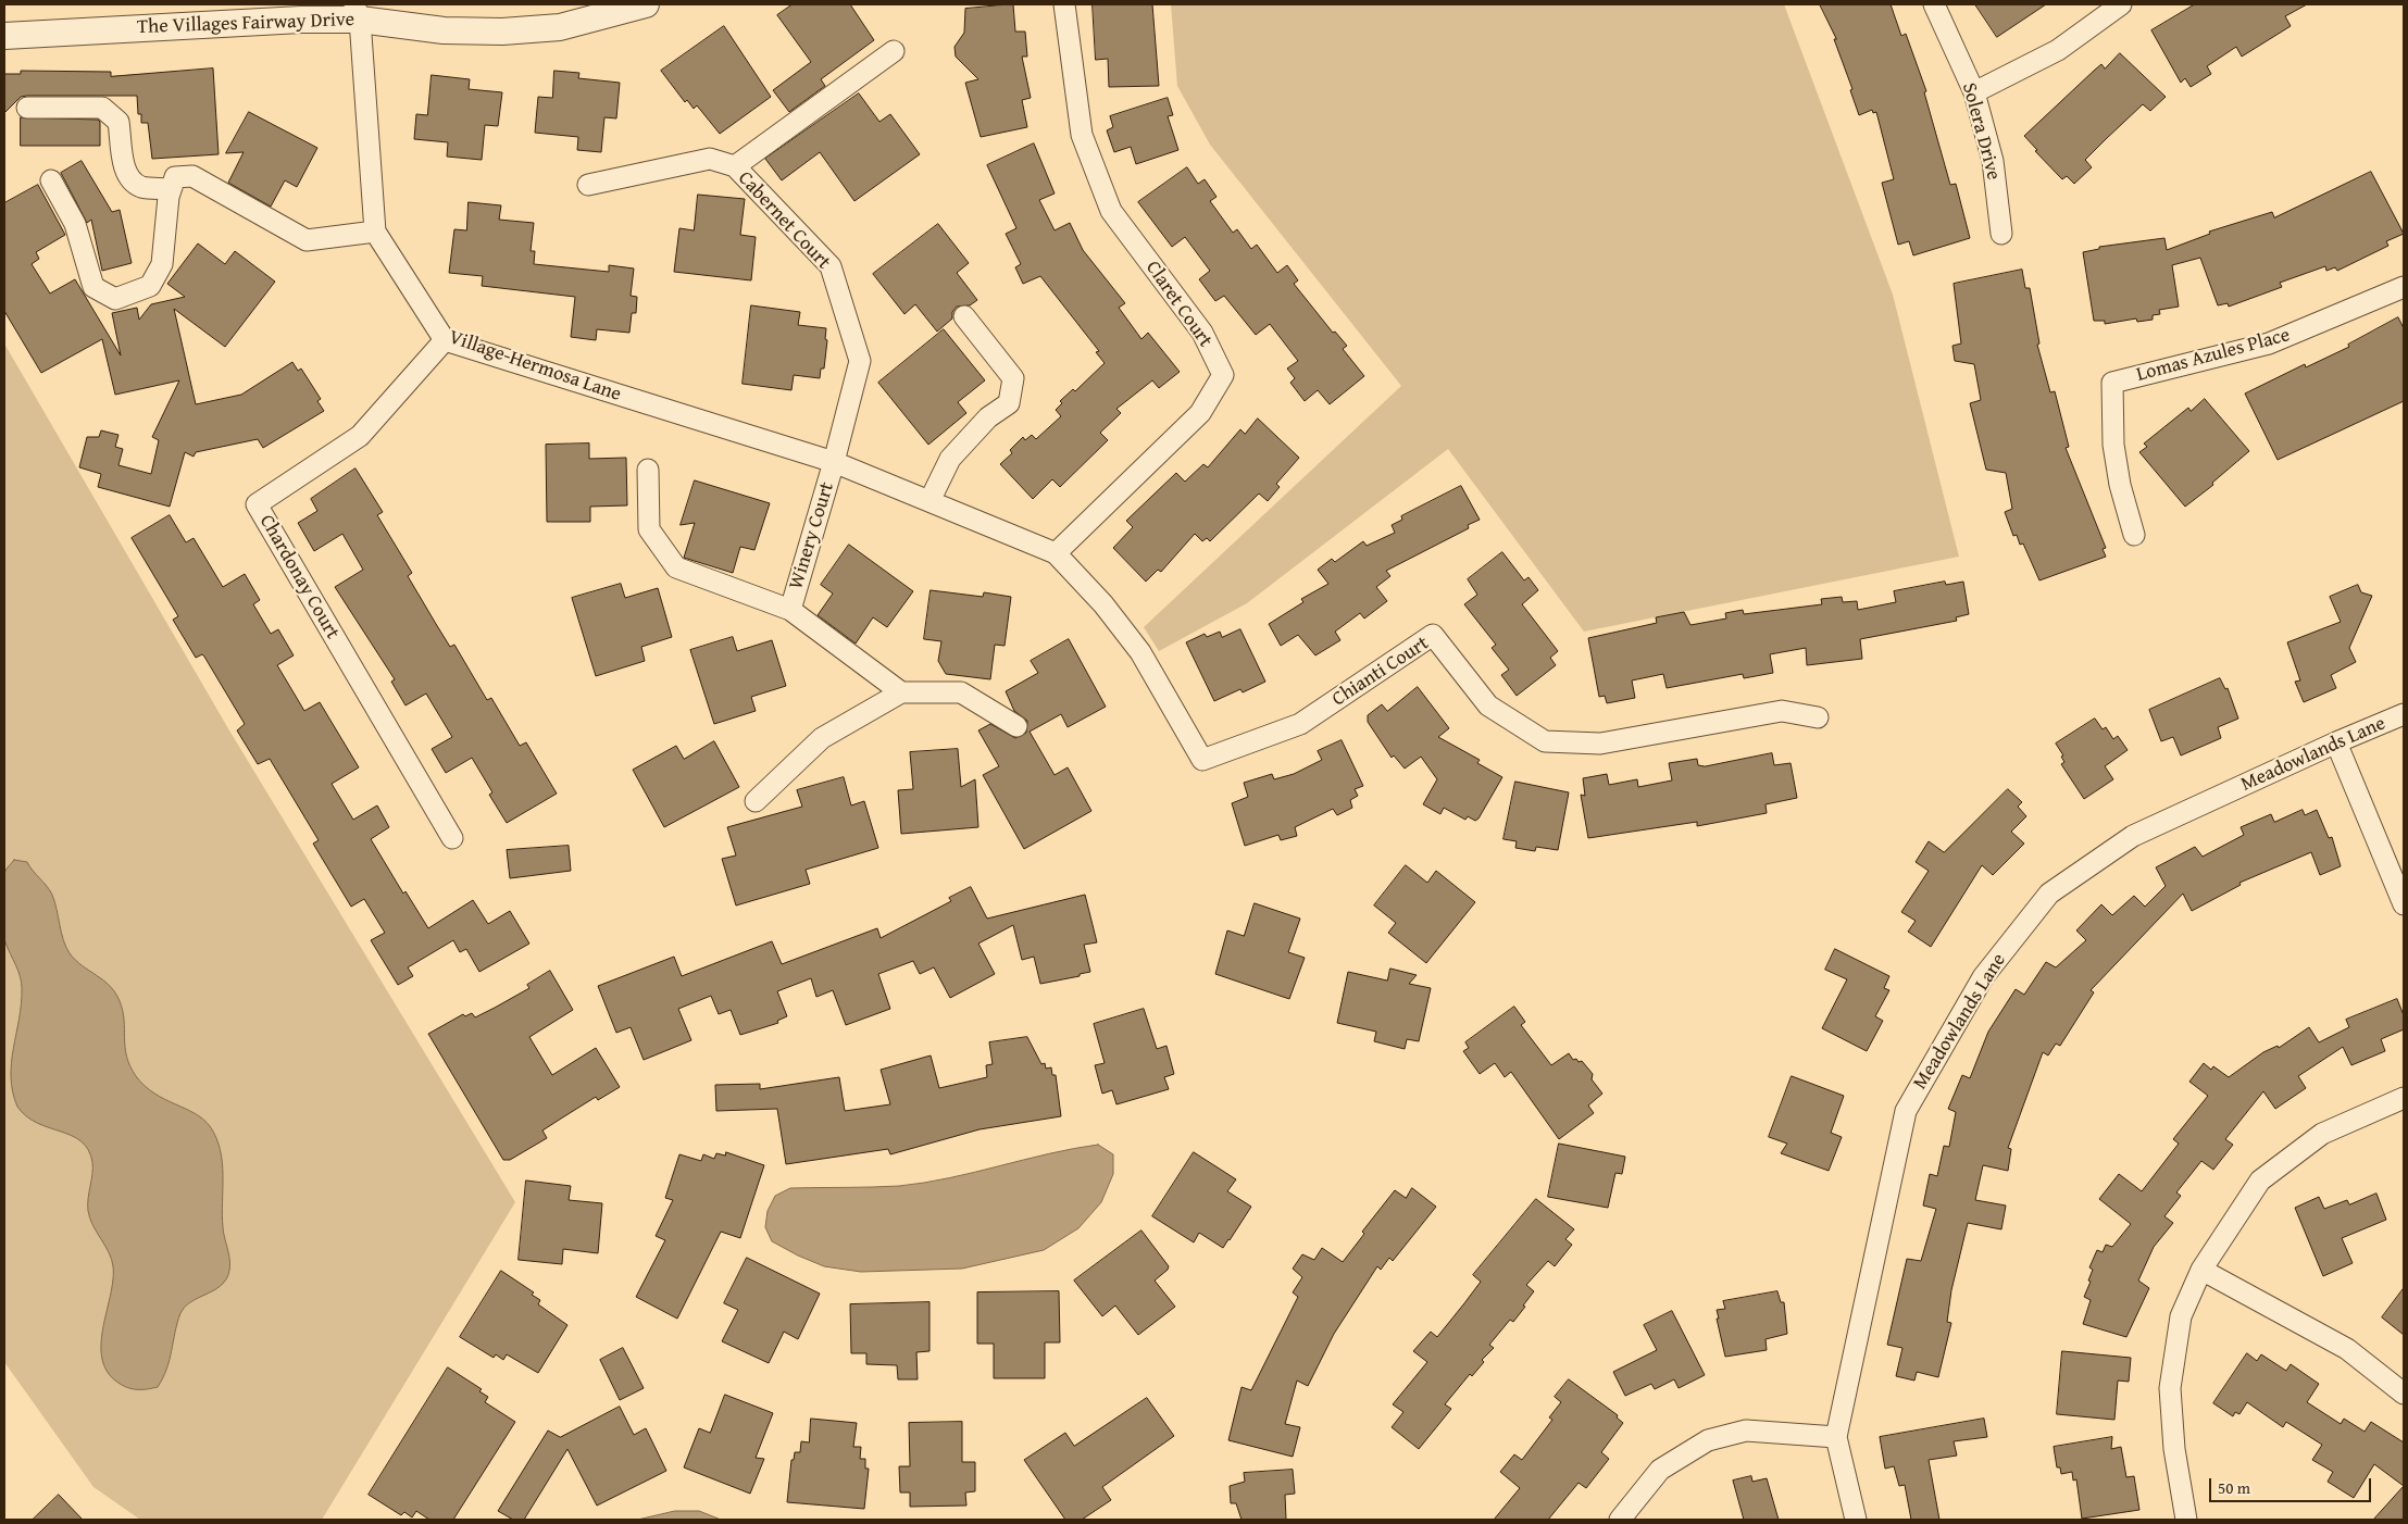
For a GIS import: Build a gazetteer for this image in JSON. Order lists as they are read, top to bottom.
{
  "streets": {
    "street": [
      "The Villages Fairway Drive",
      "Solera Drive",
      "Cabernet Court",
      "Claret Court",
      "Lomas Azules Place",
      "Village-Hermosa Lane",
      "Winery Court",
      "Chardonay Court",
      "Chianti Court",
      "Meadowlands Lane"
    ]
  },
  "crossings": [
    ["The Villages Fairway Drive", "Village-Hermosa Lane"],
    ["Cabernet Court", "Village-Hermosa Lane"],
    ["Cabernet Court", "Winery Court"],
    ["Claret Court", "Village-Hermosa Lane"],
    ["Village-Hermosa Lane", "Winery Court"],
    ["Village-Hermosa Lane", "Chardonay Court"],
    ["Village-Hermosa Lane", "Chianti Court"]
  ],
  "scale_bar": "50 m"
}
